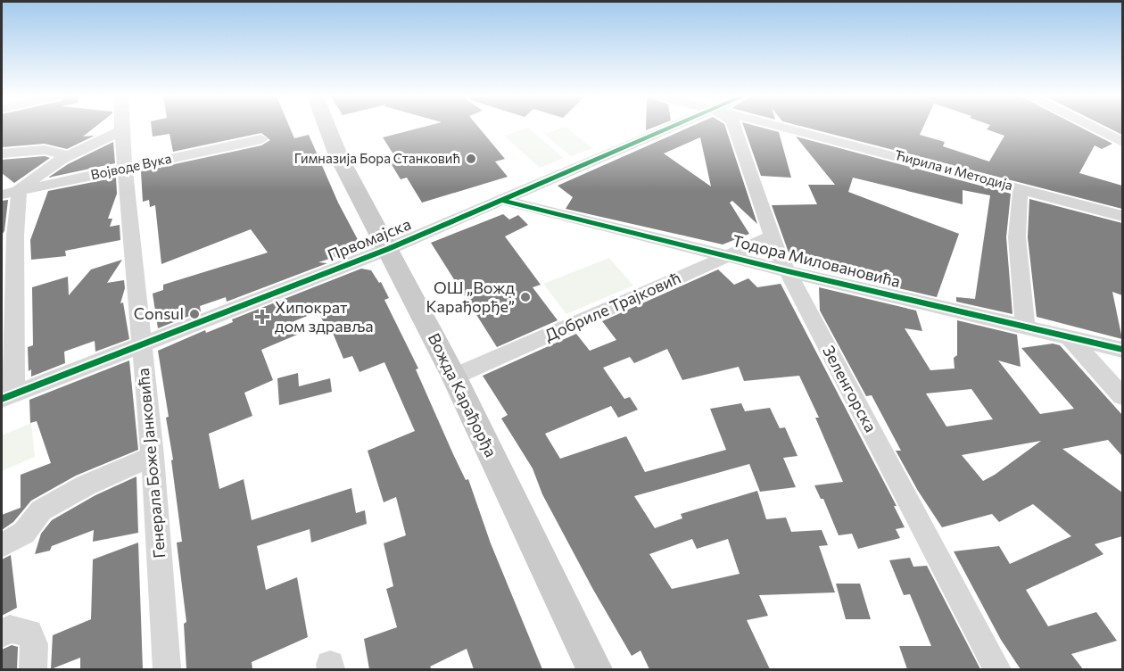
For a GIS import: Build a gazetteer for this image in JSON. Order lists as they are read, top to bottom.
{
  "streets": {
    "main road": ["Вожда Карађорђа"],
    "street": [
      "Војводе Вука",
      "Ћирила и Методија",
      "Првомајска",
      "Тодора Миловановића",
      "Добриле Трајковић",
      "Зеленгорска",
      "Генерала Боже Јанковића"
    ]
  },
  "crossings": [
    ["Војводе Вука", "Генерала Боже Јанковића"],
    ["Првомајска", "Тодора Миловановића"],
    ["Првомајска", "Вожда Карађорђа"],
    ["Првомајска", "Генерала Боже Јанковића"],
    ["Тодора Миловановића", "Добриле Трајковић"],
    ["Тодора Миловановића", "Зеленгорска"],
    ["Добриле Трајковић", "Зеленгорска"],
    ["Добриле Трајковић", "Вожда Карађорђа"]
  ],
  "places": {
    "other": ["Гимназија Бора Станковић", "ОШ „Вожд Карађорђе”", "Consul"],
    "health": ["Хипократ дом здравља"]
  }
}
